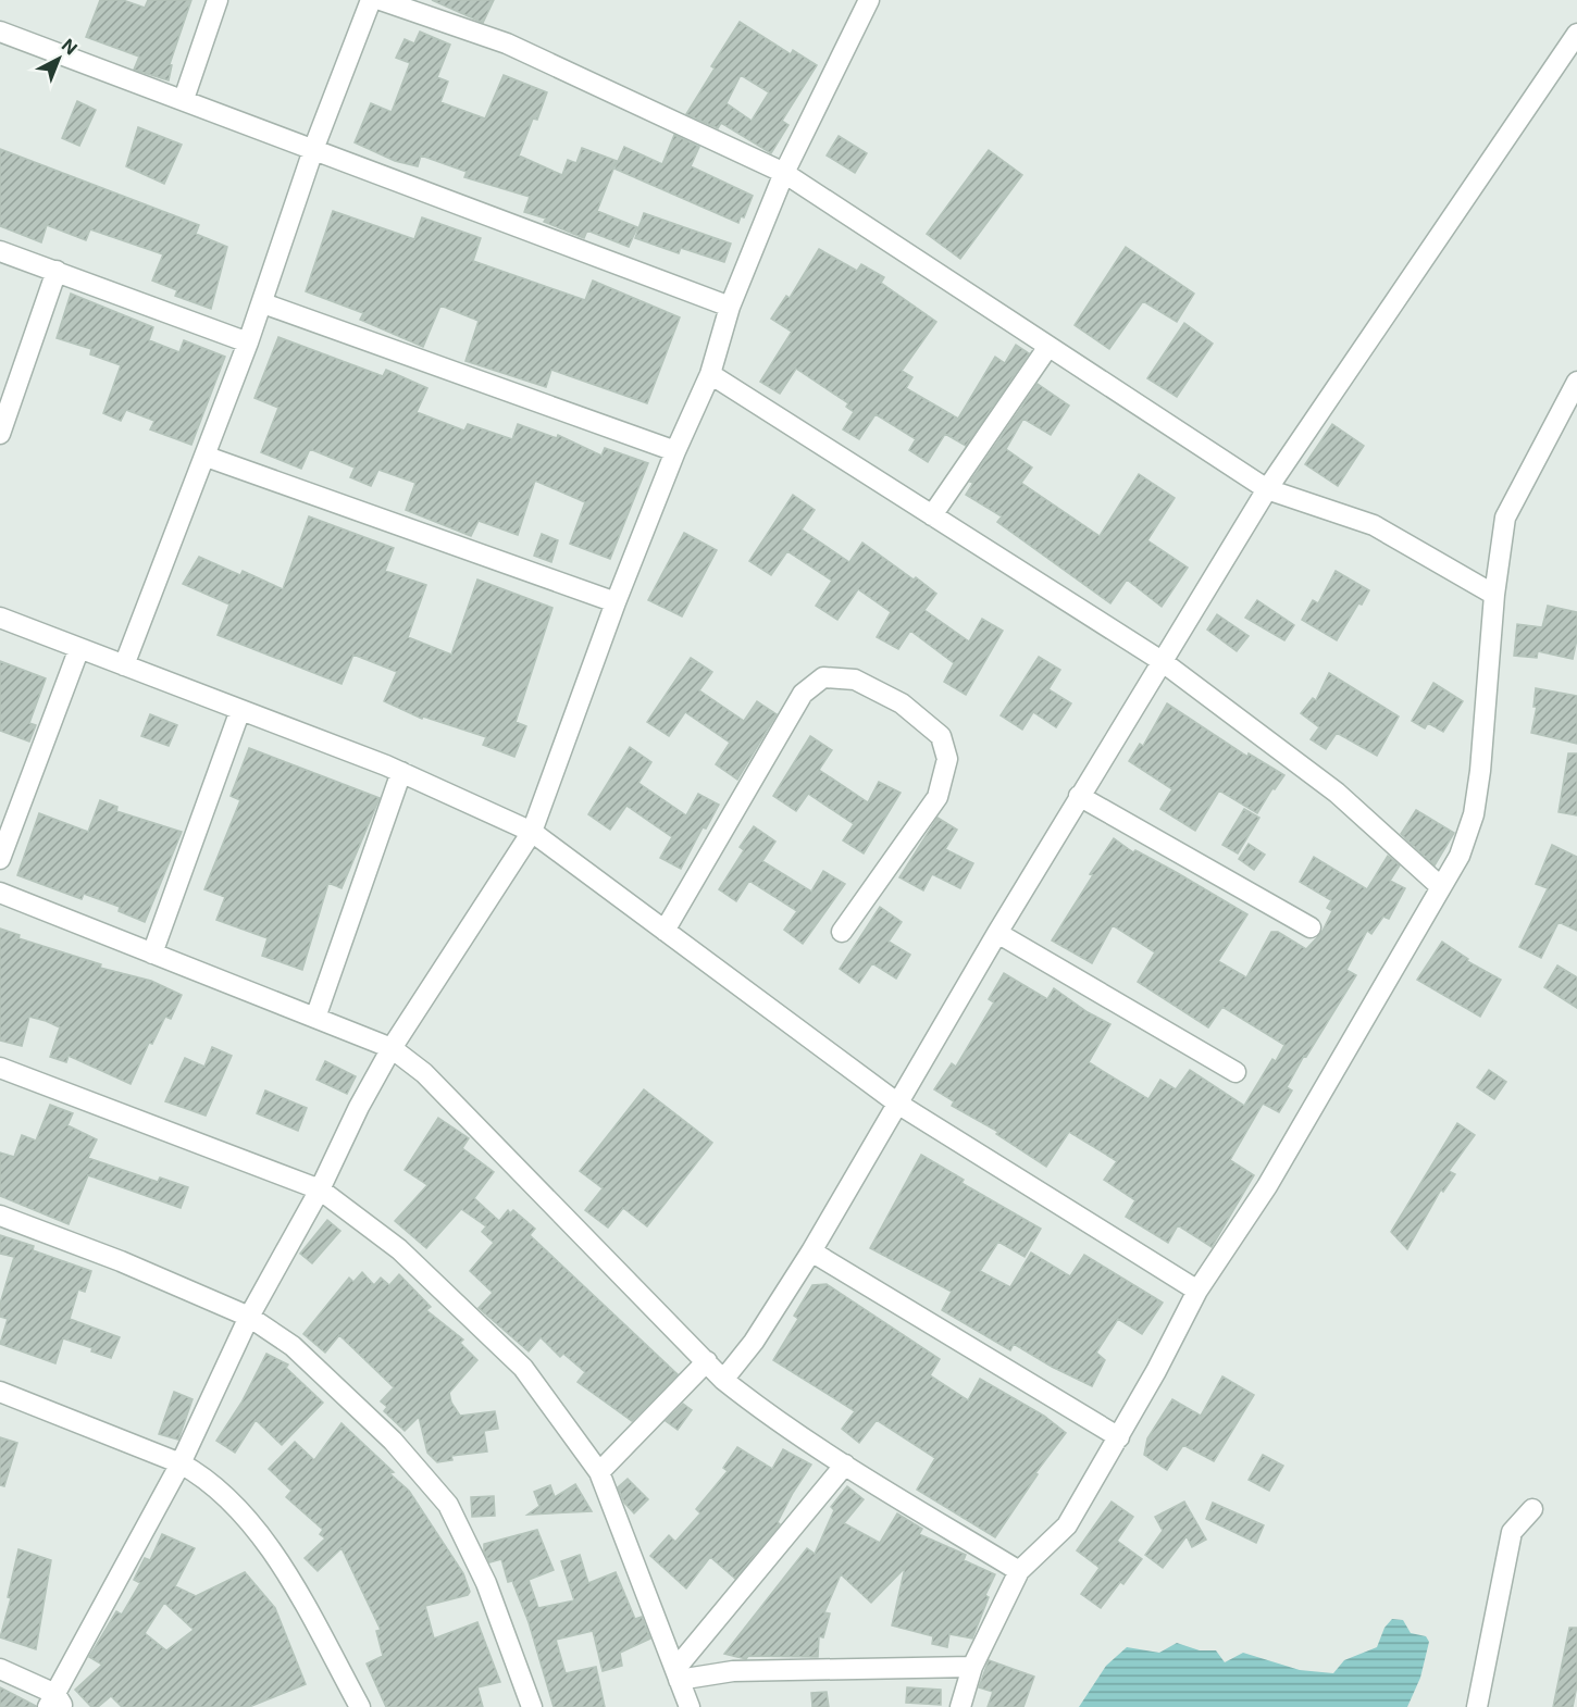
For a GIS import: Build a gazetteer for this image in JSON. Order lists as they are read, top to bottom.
{
  "north": "top right"
}
